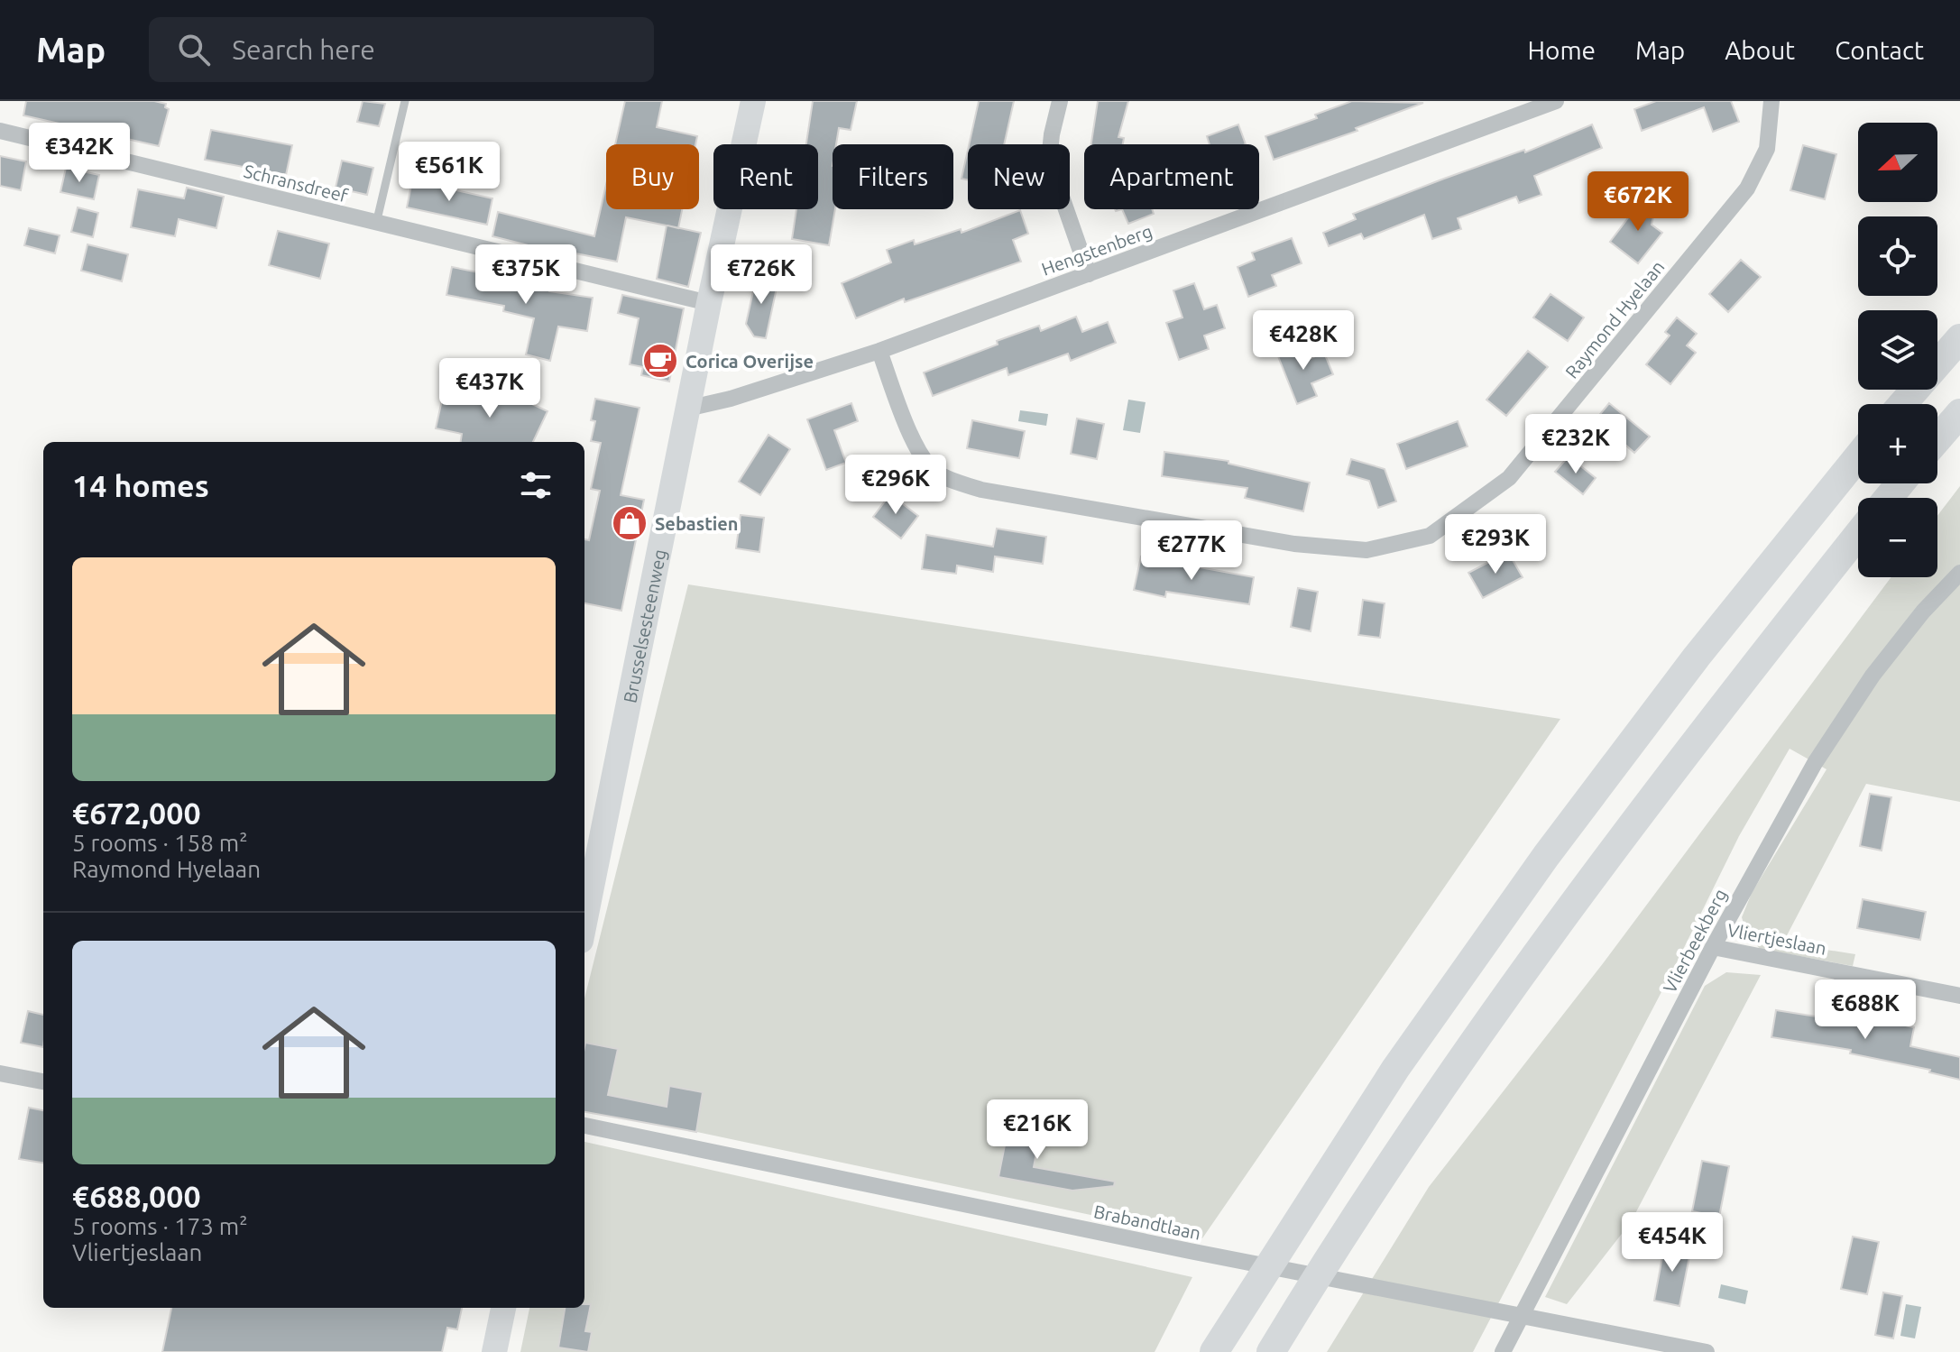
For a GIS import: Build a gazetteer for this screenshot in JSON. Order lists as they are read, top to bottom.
{
  "streets": {
    "main road": ["Brusselsesteenweg"],
    "street": [
      "Schransdreef",
      "Hengstenberg",
      "Raymond Hyelaan",
      "Vliertjeslaan",
      "Vlierbeekberg",
      "Brabandtlaan"
    ]
  },
  "crossings": [
    ["Schransdreef", "Brusselsesteenweg"],
    ["Hengstenberg", "Raymond Hyelaan"],
    ["Hengstenberg", "Brusselsesteenweg"],
    ["Vliertjeslaan", "Vlierbeekberg"],
    ["Vlierbeekberg", "Brabandtlaan"]
  ],
  "places": {
    "cafe": ["Corica Overijse"],
    "shop": ["Sebastien"]
  },
  "north": "left",
  "page": {
    "header": "Map",
    "search": "Search here",
    "nav": [
      "Home",
      "Map",
      "About",
      "Contact"
    ],
    "map_buttons": ["+", "−"],
    "price": [
      "€342K",
      "€561K",
      "€672K",
      "€375K",
      "€726K",
      "€428K",
      "€437K",
      "€232K",
      "€296K",
      "€293K",
      "€277K",
      "€688K",
      "€216K",
      "€454K"
    ],
    "chip": [
      "Buy",
      "Rent",
      "Filters",
      "New",
      "Apartment"
    ],
    "heading": "14 homes",
    "list": [
      {
        "name": "€672,000",
        "note": "5 rooms · 158 m² · Raymond Hyelaan"
      },
      {
        "name": "€688,000",
        "note": "5 rooms · 173 m² · Vliertjeslaan"
      }
    ]
  }
}
